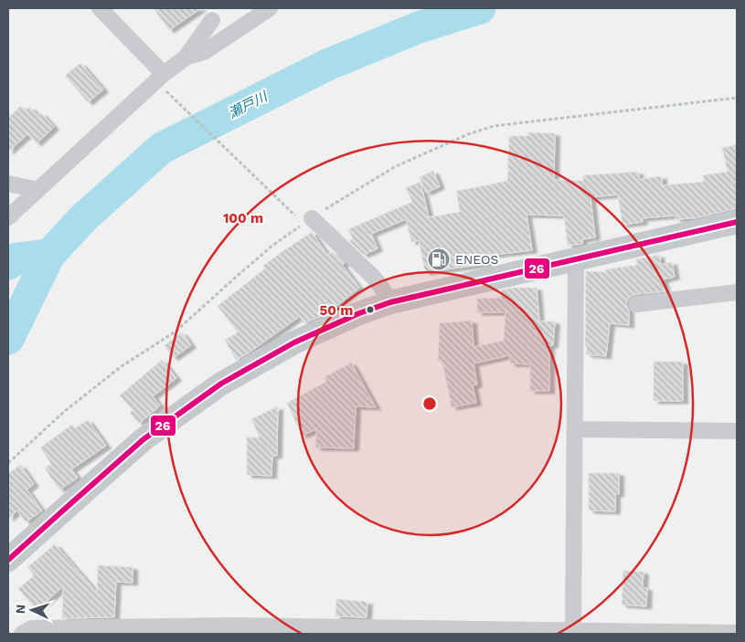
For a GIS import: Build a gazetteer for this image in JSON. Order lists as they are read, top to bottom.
{
  "water": ["瀬戸川"],
  "places": {
    "fuel station": ["ENEOS"]
  },
  "lines": ["transit line 26"],
  "north": "left",
  "rings": ["100 m", "50 m"]
}
